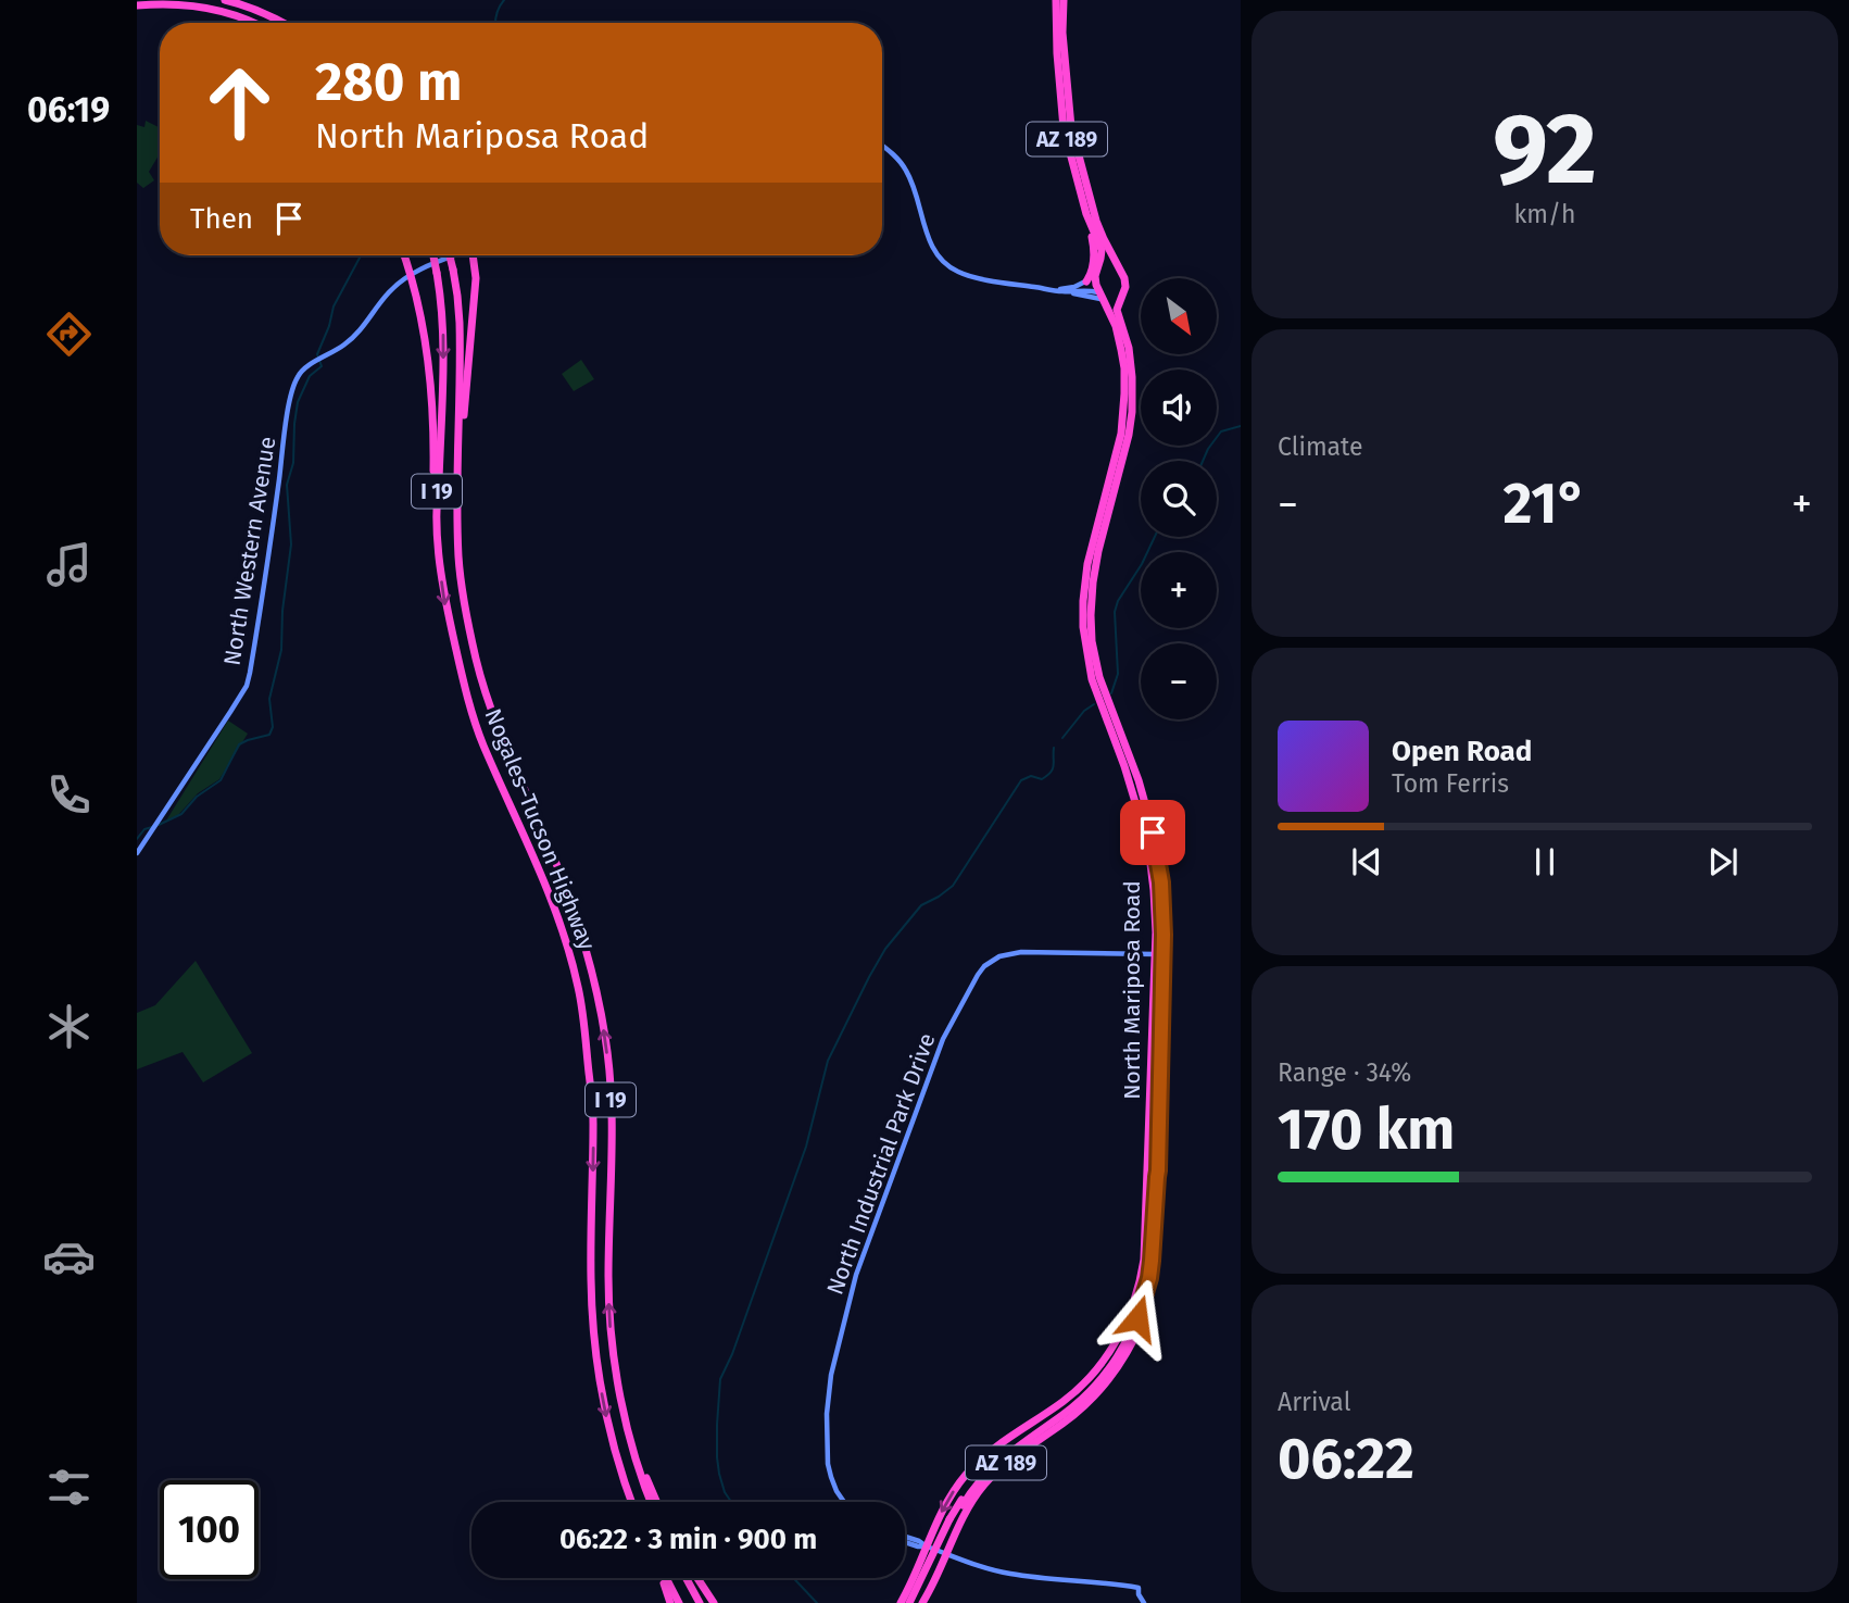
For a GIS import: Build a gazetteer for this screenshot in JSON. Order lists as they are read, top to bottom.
{
  "streets": {
    "highway": [
      "AZ 189",
      "I 19",
      "Nogales–Tucson Highway",
      "North Mariposa Road"
    ],
    "street": ["North Western Avenue", "North Industrial Park Drive"]
  },
  "crossings": [
    ["AZ 189", "North Mariposa Road"],
    ["North Mariposa Road", "North Industrial Park Drive"]
  ],
  "north": "bottom right",
  "page": {
    "tabs": "06:19",
    "tile": [
      ["92", "km/h"],
      "Climate",
      ["Range · 34%", "170 km"],
      ["Arrival", "06:22"]
    ],
    "turn": ["280 m", "North Mariposa Road"],
    "then": "Then",
    "map_buttons": ["+", "−"],
    "heat": ["−", "21°", "+"],
    "song": ["Open Road", "Tom Ferris"],
    "limit": "100",
    "trip": "06:22 · 3 min · 900 m"
  }
}
